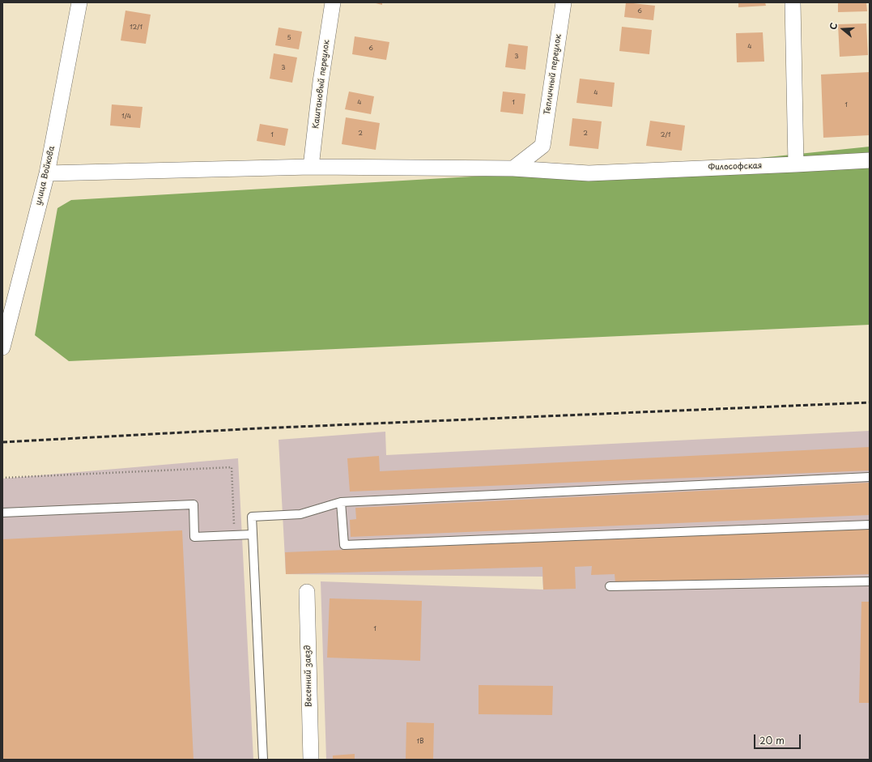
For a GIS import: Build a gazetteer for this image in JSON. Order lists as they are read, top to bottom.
{
  "streets": {
    "street": [
      "Тепличный переулок",
      "Каштановый переулок",
      "Философская",
      "улица Войкова",
      "Весенний заезд"
    ]
  },
  "crossings": [
    ["Тепличный переулок", "Философская"],
    ["Каштановый переулок", "Философская"],
    ["Философская", "улица Войкова"]
  ],
  "house_numbers": [
    "6",
    "12/1",
    "5",
    "4",
    "6",
    "3",
    "3",
    "4",
    "4",
    "1",
    "1",
    "1/4",
    "2",
    "2",
    "1",
    "2/1",
    "1",
    "1В"
  ],
  "scale_bar": "20 m",
  "north": "left"
}
